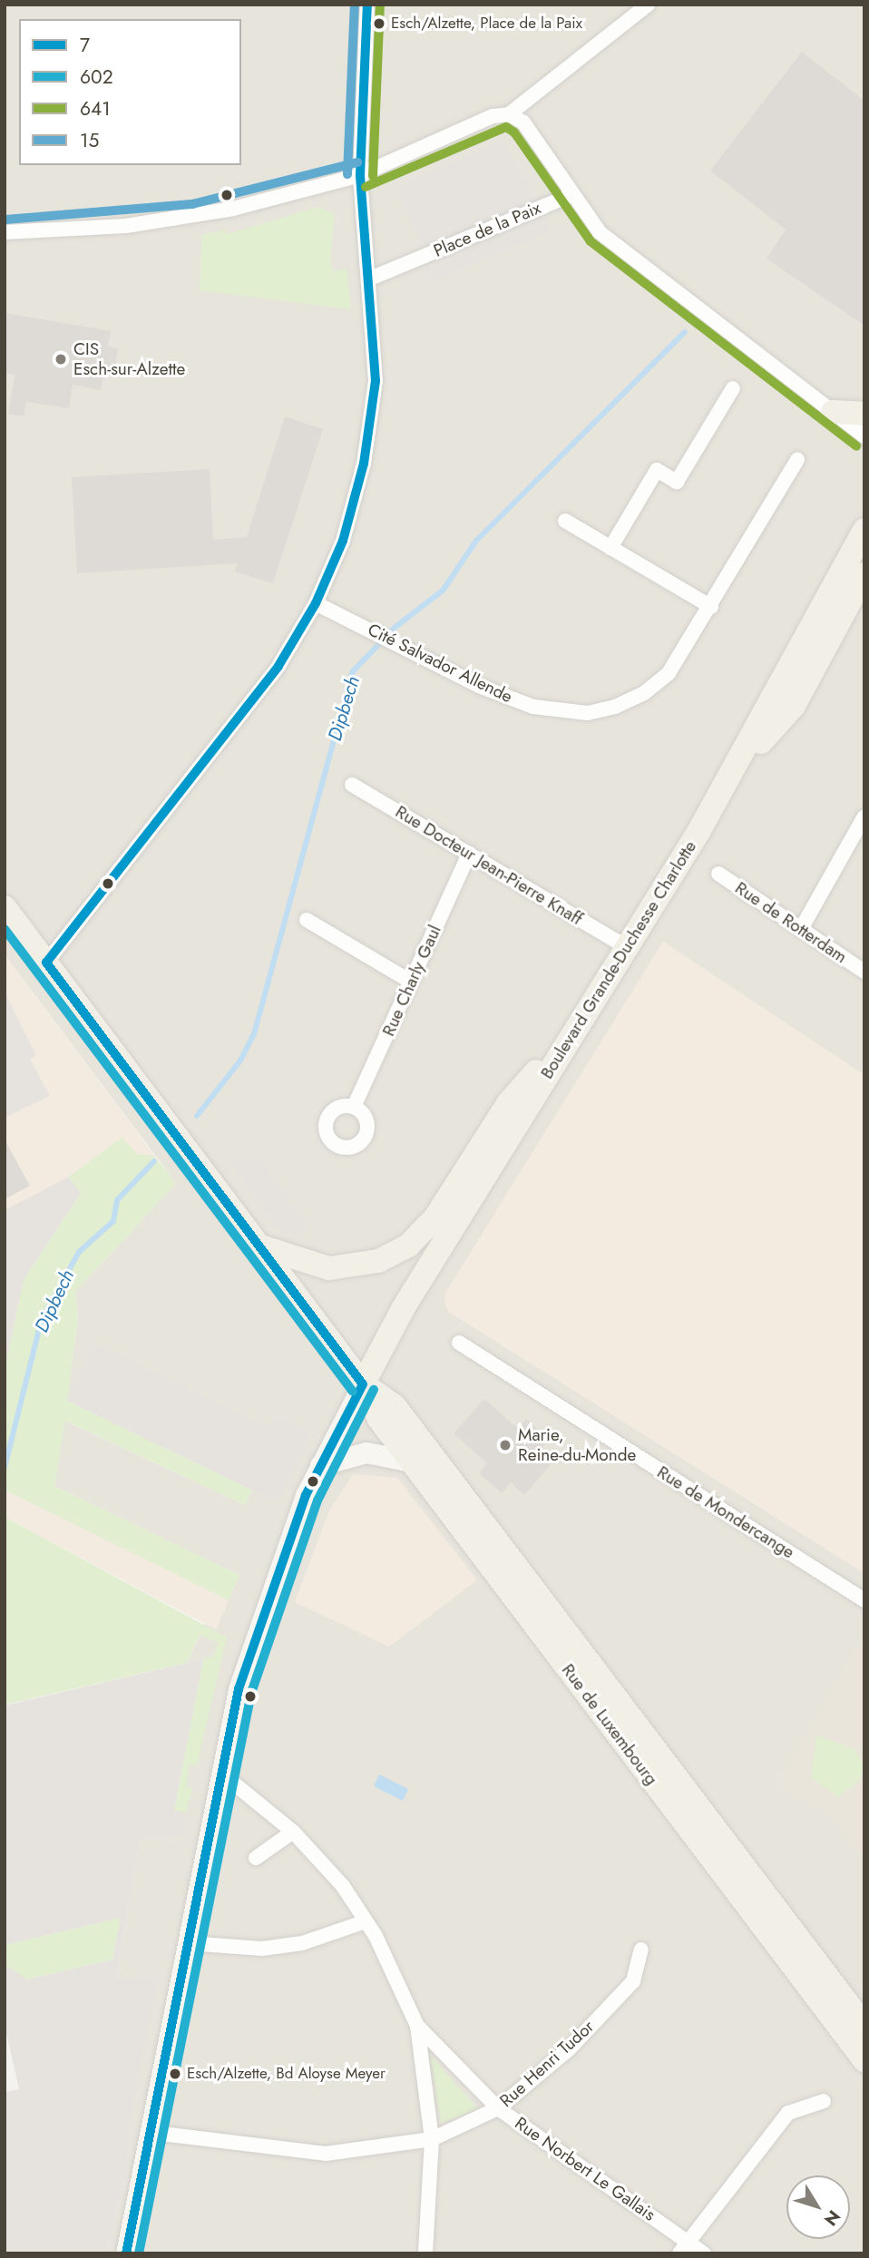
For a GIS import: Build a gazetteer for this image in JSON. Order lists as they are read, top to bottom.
{
  "streets": {
    "main road": ["Boulevard Grande-Duchesse Charlotte", "Rue de Luxembourg"],
    "street": [
      "Place de la Paix",
      "Cité Salvador Allende",
      "Rue Docteur Jean-Pierre Knaff",
      "Rue de Rotterdam",
      "Rue Charly Gaul",
      "Rue de Mondercange",
      "Rue Henri Tudor",
      "Rue Norbert Le Gallais"
    ]
  },
  "crossings": [
    ["Rue Docteur Jean-Pierre Knaff", "Boulevard Grande-Duchesse Charlotte"],
    ["Rue Docteur Jean-Pierre Knaff", "Rue Charly Gaul"],
    ["Boulevard Grande-Duchesse Charlotte", "Rue de Luxembourg"],
    ["Rue Henri Tudor", "Rue Norbert Le Gallais"]
  ],
  "water": ["Dipbech"],
  "places": [
    "Esch/Alzette, Place de la Paix",
    "CIS Esch-sur-Alzette",
    "Marie, Reine-du-Monde",
    "Esch/Alzette, Bd Aloyse Meyer"
  ],
  "lines": [
    "transit line 7",
    "transit line 15",
    "transit line 641",
    "transit line 602"
  ],
  "legend": [
    "7",
    "602",
    "641",
    "15"
  ],
  "north": "bottom right"
}
